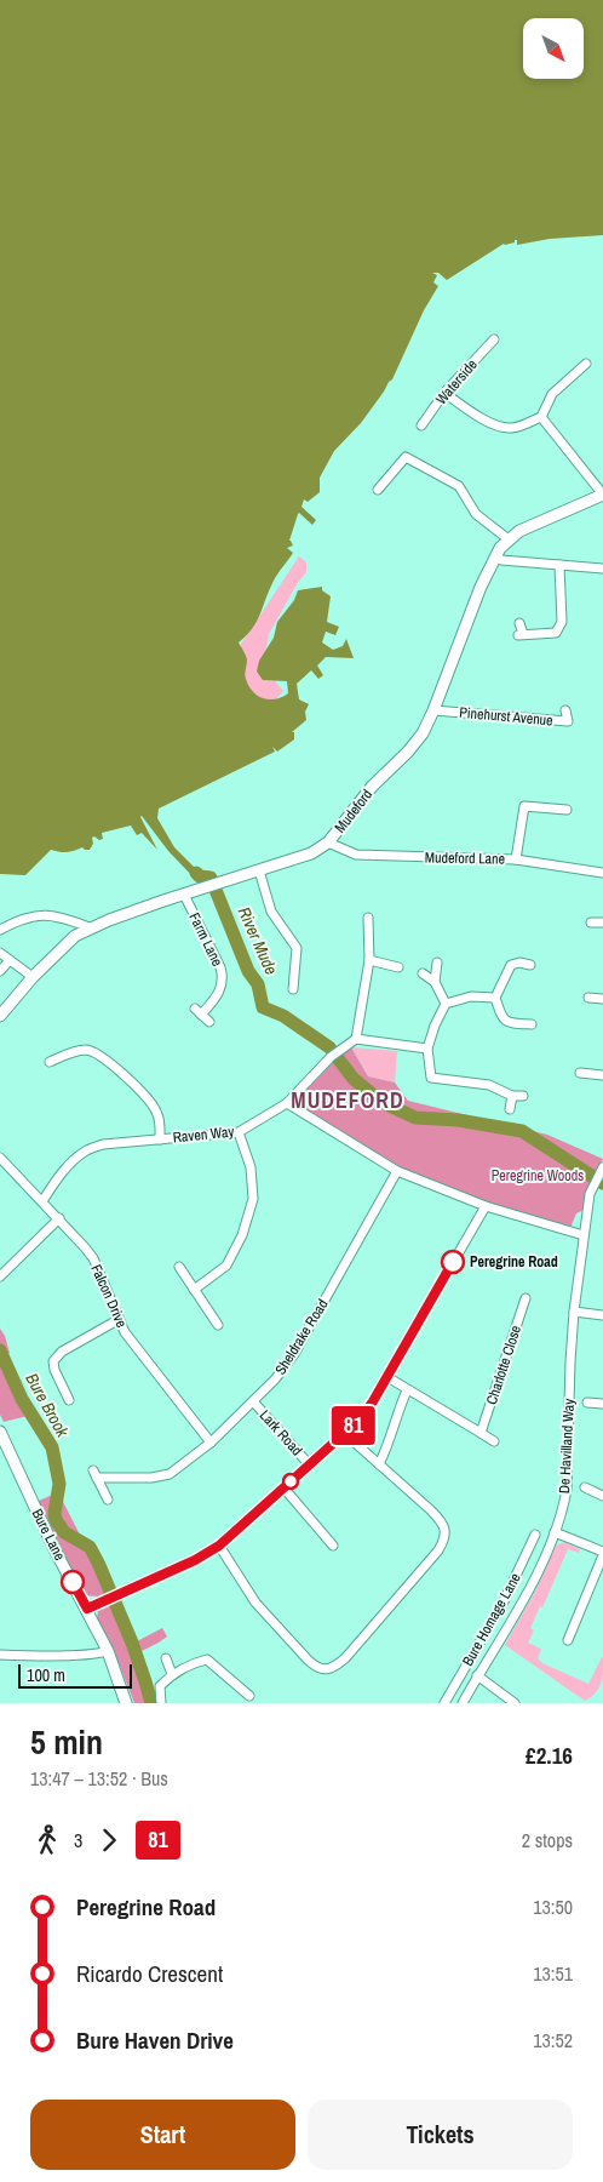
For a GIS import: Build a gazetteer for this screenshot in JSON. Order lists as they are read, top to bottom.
{
  "streets": {
    "street": [
      "Waterside",
      "Pinehurst Avenue",
      "Mudeford",
      "Mudeford Lane",
      "Farm Lane",
      "Raven Way",
      "Falcon Drive",
      "Sheldrake Road",
      "Charlotte Close",
      "Lark Road",
      "De Havilland Way",
      "Bure Lane",
      "Bure Homage Lane"
    ]
  },
  "crossings": [
    ["Pinehurst Avenue", "Mudeford"],
    ["Mudeford", "Mudeford Lane"],
    ["Mudeford", "Farm Lane"],
    ["Raven Way", "Falcon Drive"],
    ["Falcon Drive", "Sheldrake Road"],
    ["Sheldrake Road", "Lark Road"]
  ],
  "districts": ["MUDEFORD"],
  "water": ["River Mude", "Bure Brook"],
  "parks": ["Peregrine Woods"],
  "places": ["Peregrine Road"],
  "lines": ["bus line 81"],
  "scale_bar": "100 m",
  "north": "bottom right",
  "page": {
    "on_map": "81",
    "scale": "100 m",
    "heading": ["5 min", "13:47 – 13:52 · Bus", "£2.16"],
    "legs": ["3", "81", "2 stops"],
    "list": [
      {
        "name": "Peregrine Road",
        "value": "13:50"
      },
      {
        "name": "Ricardo Crescent",
        "value": "13:51"
      },
      {
        "name": "Bure Haven Drive",
        "value": "13:52"
      }
    ],
    "buttons": ["Start", "Tickets"]
  }
}
